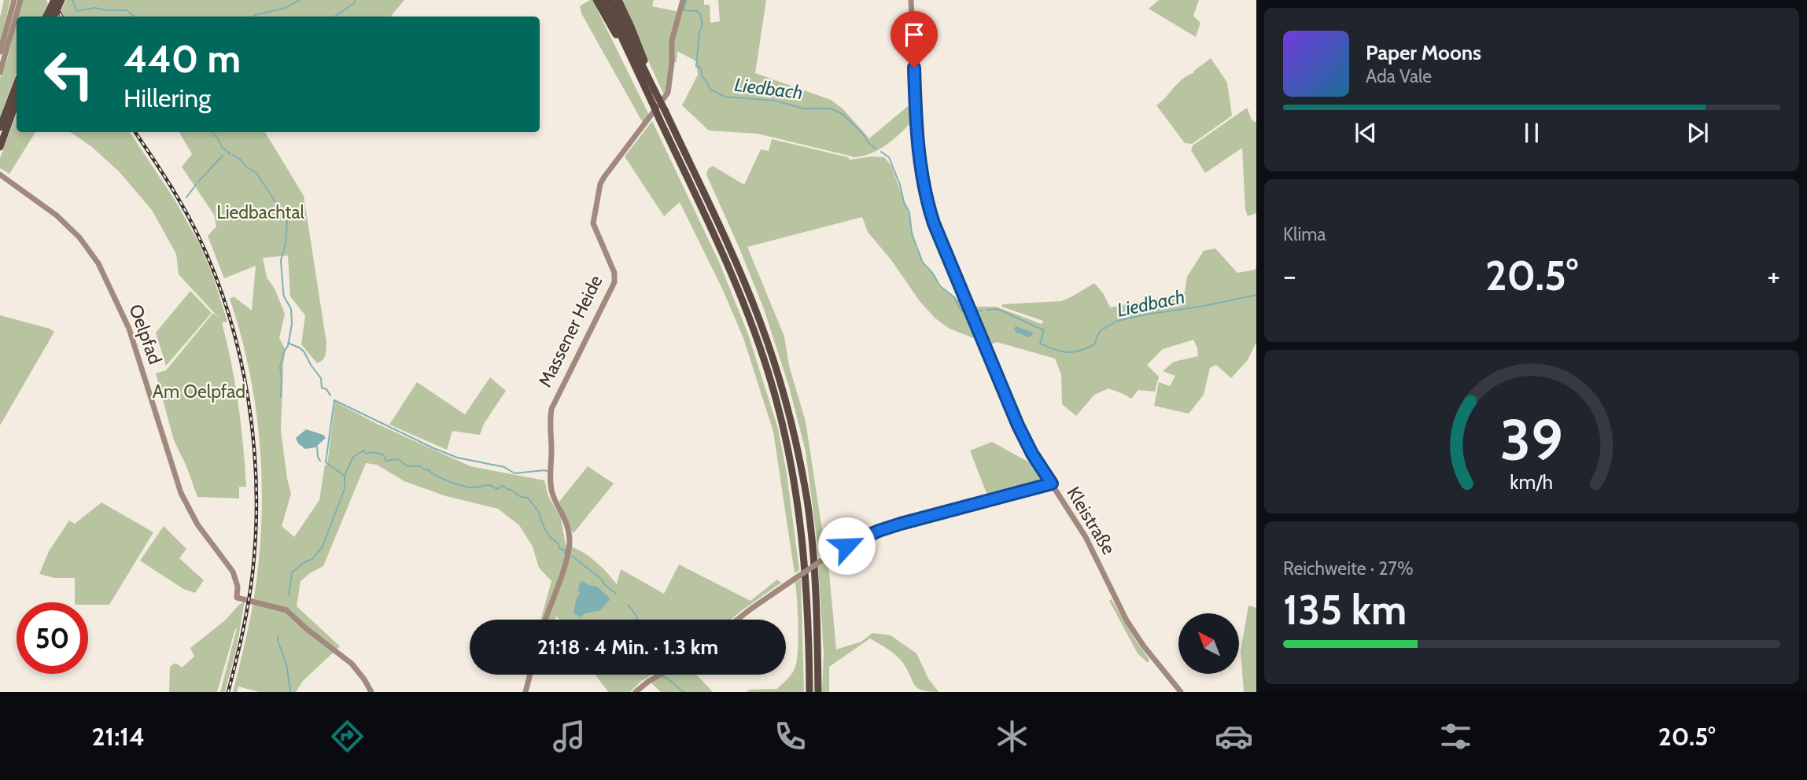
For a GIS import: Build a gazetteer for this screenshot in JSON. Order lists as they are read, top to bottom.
{
  "streets": {
    "street": ["Massener Heide", "Oelpfad", "Kleistraße"]
  },
  "water": ["Liedbach"],
  "parks": ["Liedbachtal", "Am Oelpfad"],
  "north": "top left",
  "page": {
    "turn": ["440 m", "Hillering"],
    "song": ["Paper Moons", "Ada Vale"],
    "tile": [
      "Klima",
      ["Reichweite · 27%", "135 km"]
    ],
    "heat": ["−", "20.5°", "+"],
    "limit": "50",
    "trip": "21:18 · 4 Min. · 1.3 km",
    "tabs": ["21:14", "20.5°"],
    "gauge": ["39", "km/h"]
  }
}
